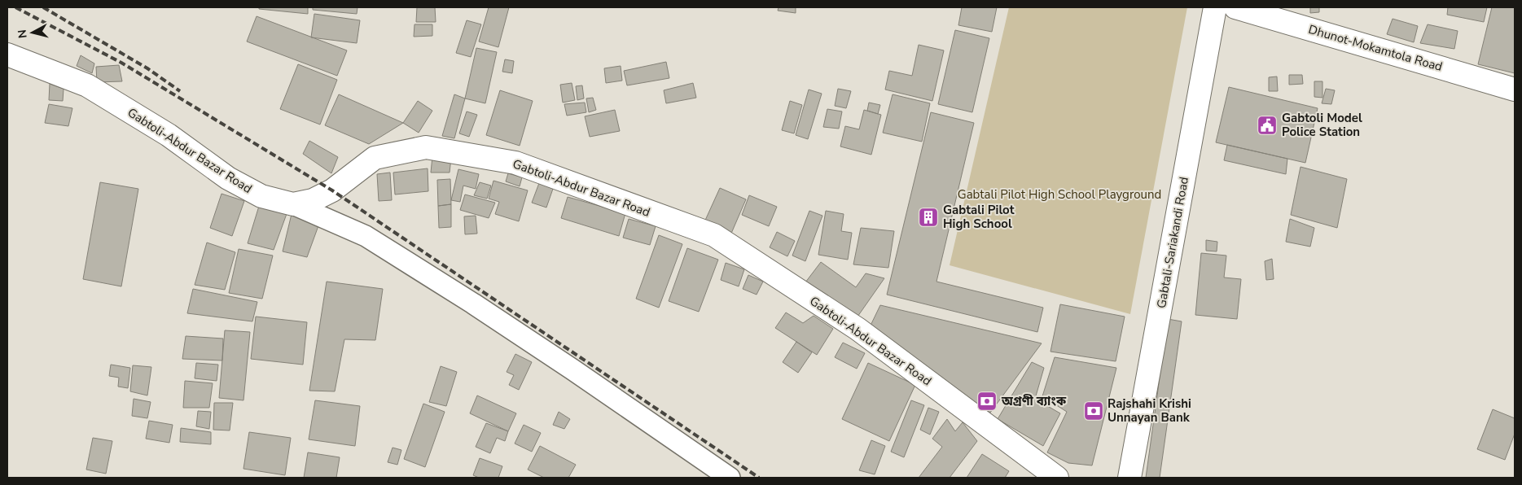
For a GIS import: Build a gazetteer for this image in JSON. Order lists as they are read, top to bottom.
{
  "streets": {
    "street": ["Dhunot-Mokamtola Road", "Gabtoli-Abdur Bazar Road", "Gabtali-Sariakandi Road"]
  },
  "parks": ["Gabtali Pilot High School Playground"],
  "places": {
    "public building": ["Gabtoli Model Police Station"],
    "building": ["Gabtali Pilot High School"],
    "bank": ["অগ্রণী ব্যাংক", "Rajshahi Krishi Unnayan Bank"]
  },
  "north": "left"
}
